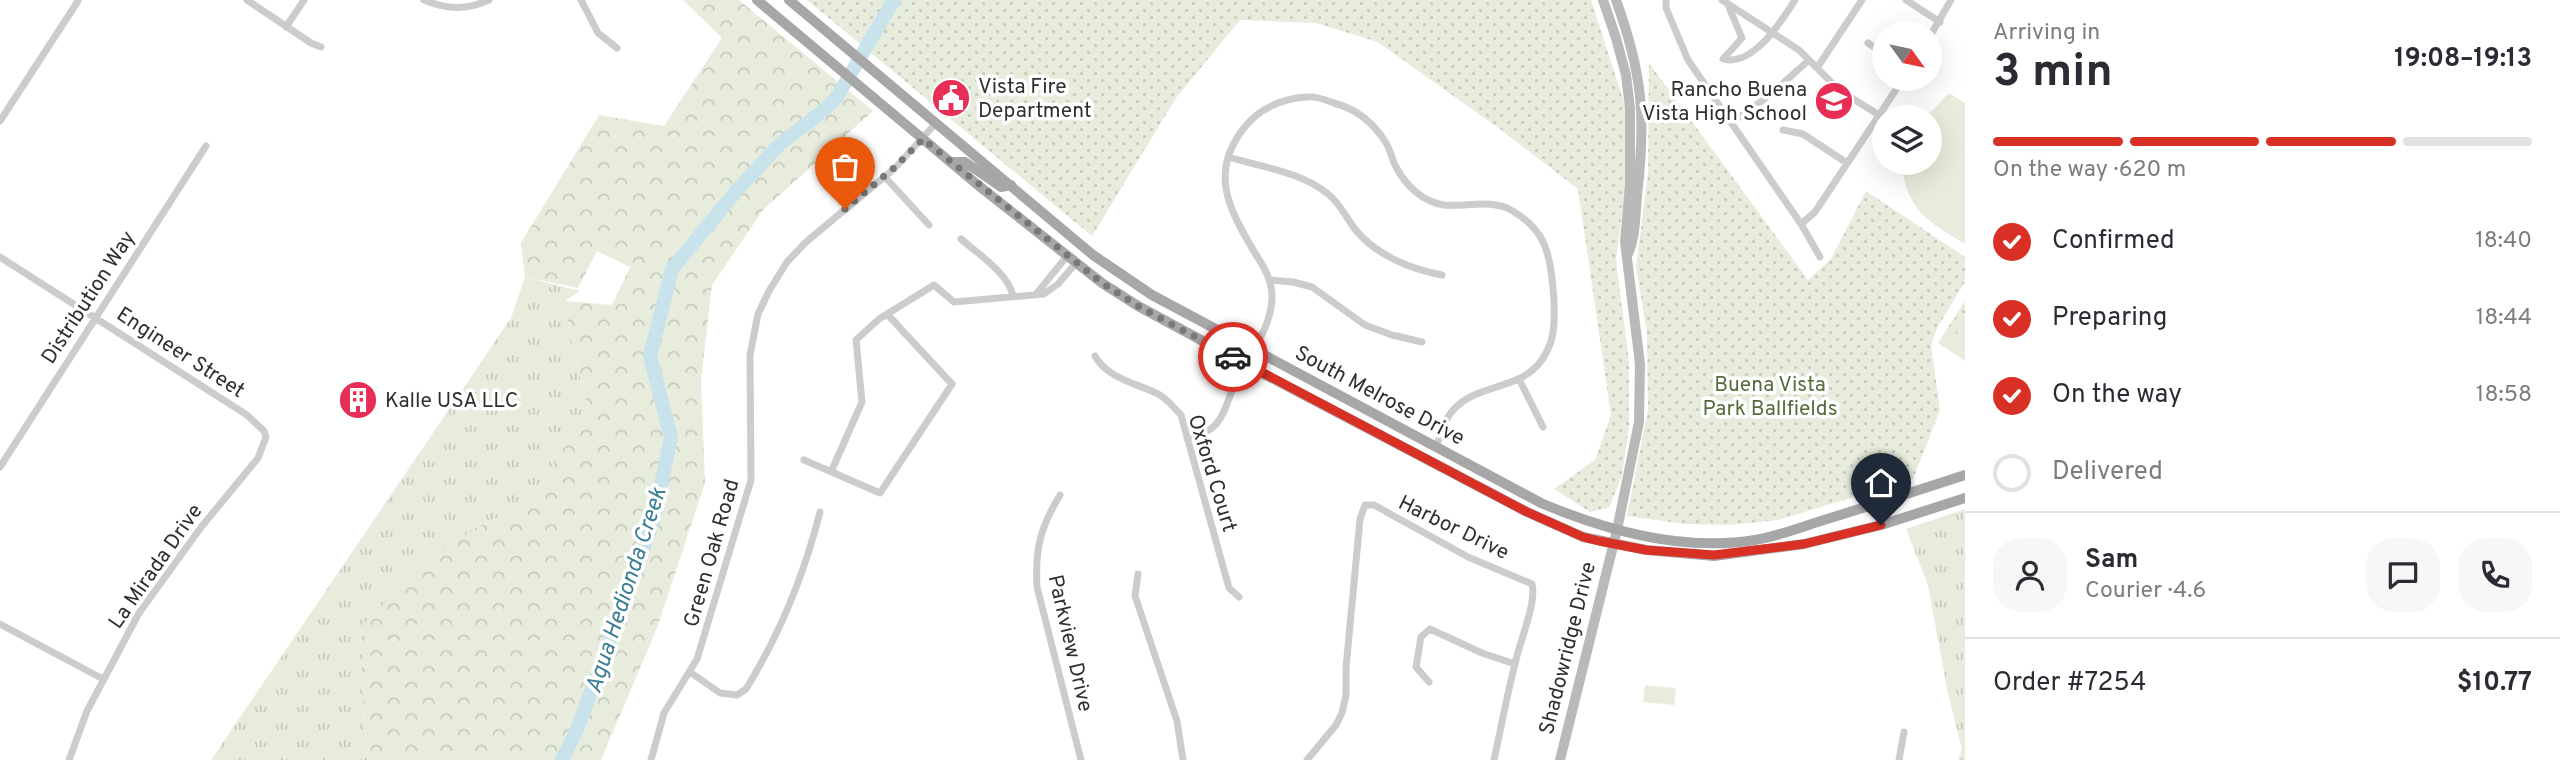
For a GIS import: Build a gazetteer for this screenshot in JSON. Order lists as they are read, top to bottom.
{
  "streets": {
    "main road": ["South Melrose Drive"],
    "street": [
      "Distribution Way",
      "Engineer Street",
      "Oxford Court",
      "Harbor Drive",
      "Green Oak Road",
      "La Mirada Drive",
      "Parkview Drive",
      "Shadowridge Drive"
    ]
  },
  "crossings": [
    ["Distribution Way", "Engineer Street"],
    ["Engineer Street", "La Mirada Drive"],
    ["South Melrose Drive", "Green Oak Road"],
    ["South Melrose Drive", "Shadowridge Drive"]
  ],
  "water": ["Agua Hedionda Creek"],
  "parks": ["Buena Vista Park Ballfields"],
  "places": {
    "public building": ["Vista Fire Department"],
    "school or university": ["Rancho Buena Vista High School"],
    "building": ["Kalle USA LLC"]
  },
  "north": "bottom right",
  "page": {
    "heading": ["3 min", "Arriving in", "19:08–19:13"],
    "panel": [
      "Sam",
      "Courier · 4.6",
      "Order #7254",
      "$10.77"
    ],
    "bar": "On the way · 620 m",
    "list": [
      ["Confirmed", "18:40"],
      ["Preparing", "18:44"],
      ["On the way", "18:58"],
      "Delivered"
    ]
  }
}
